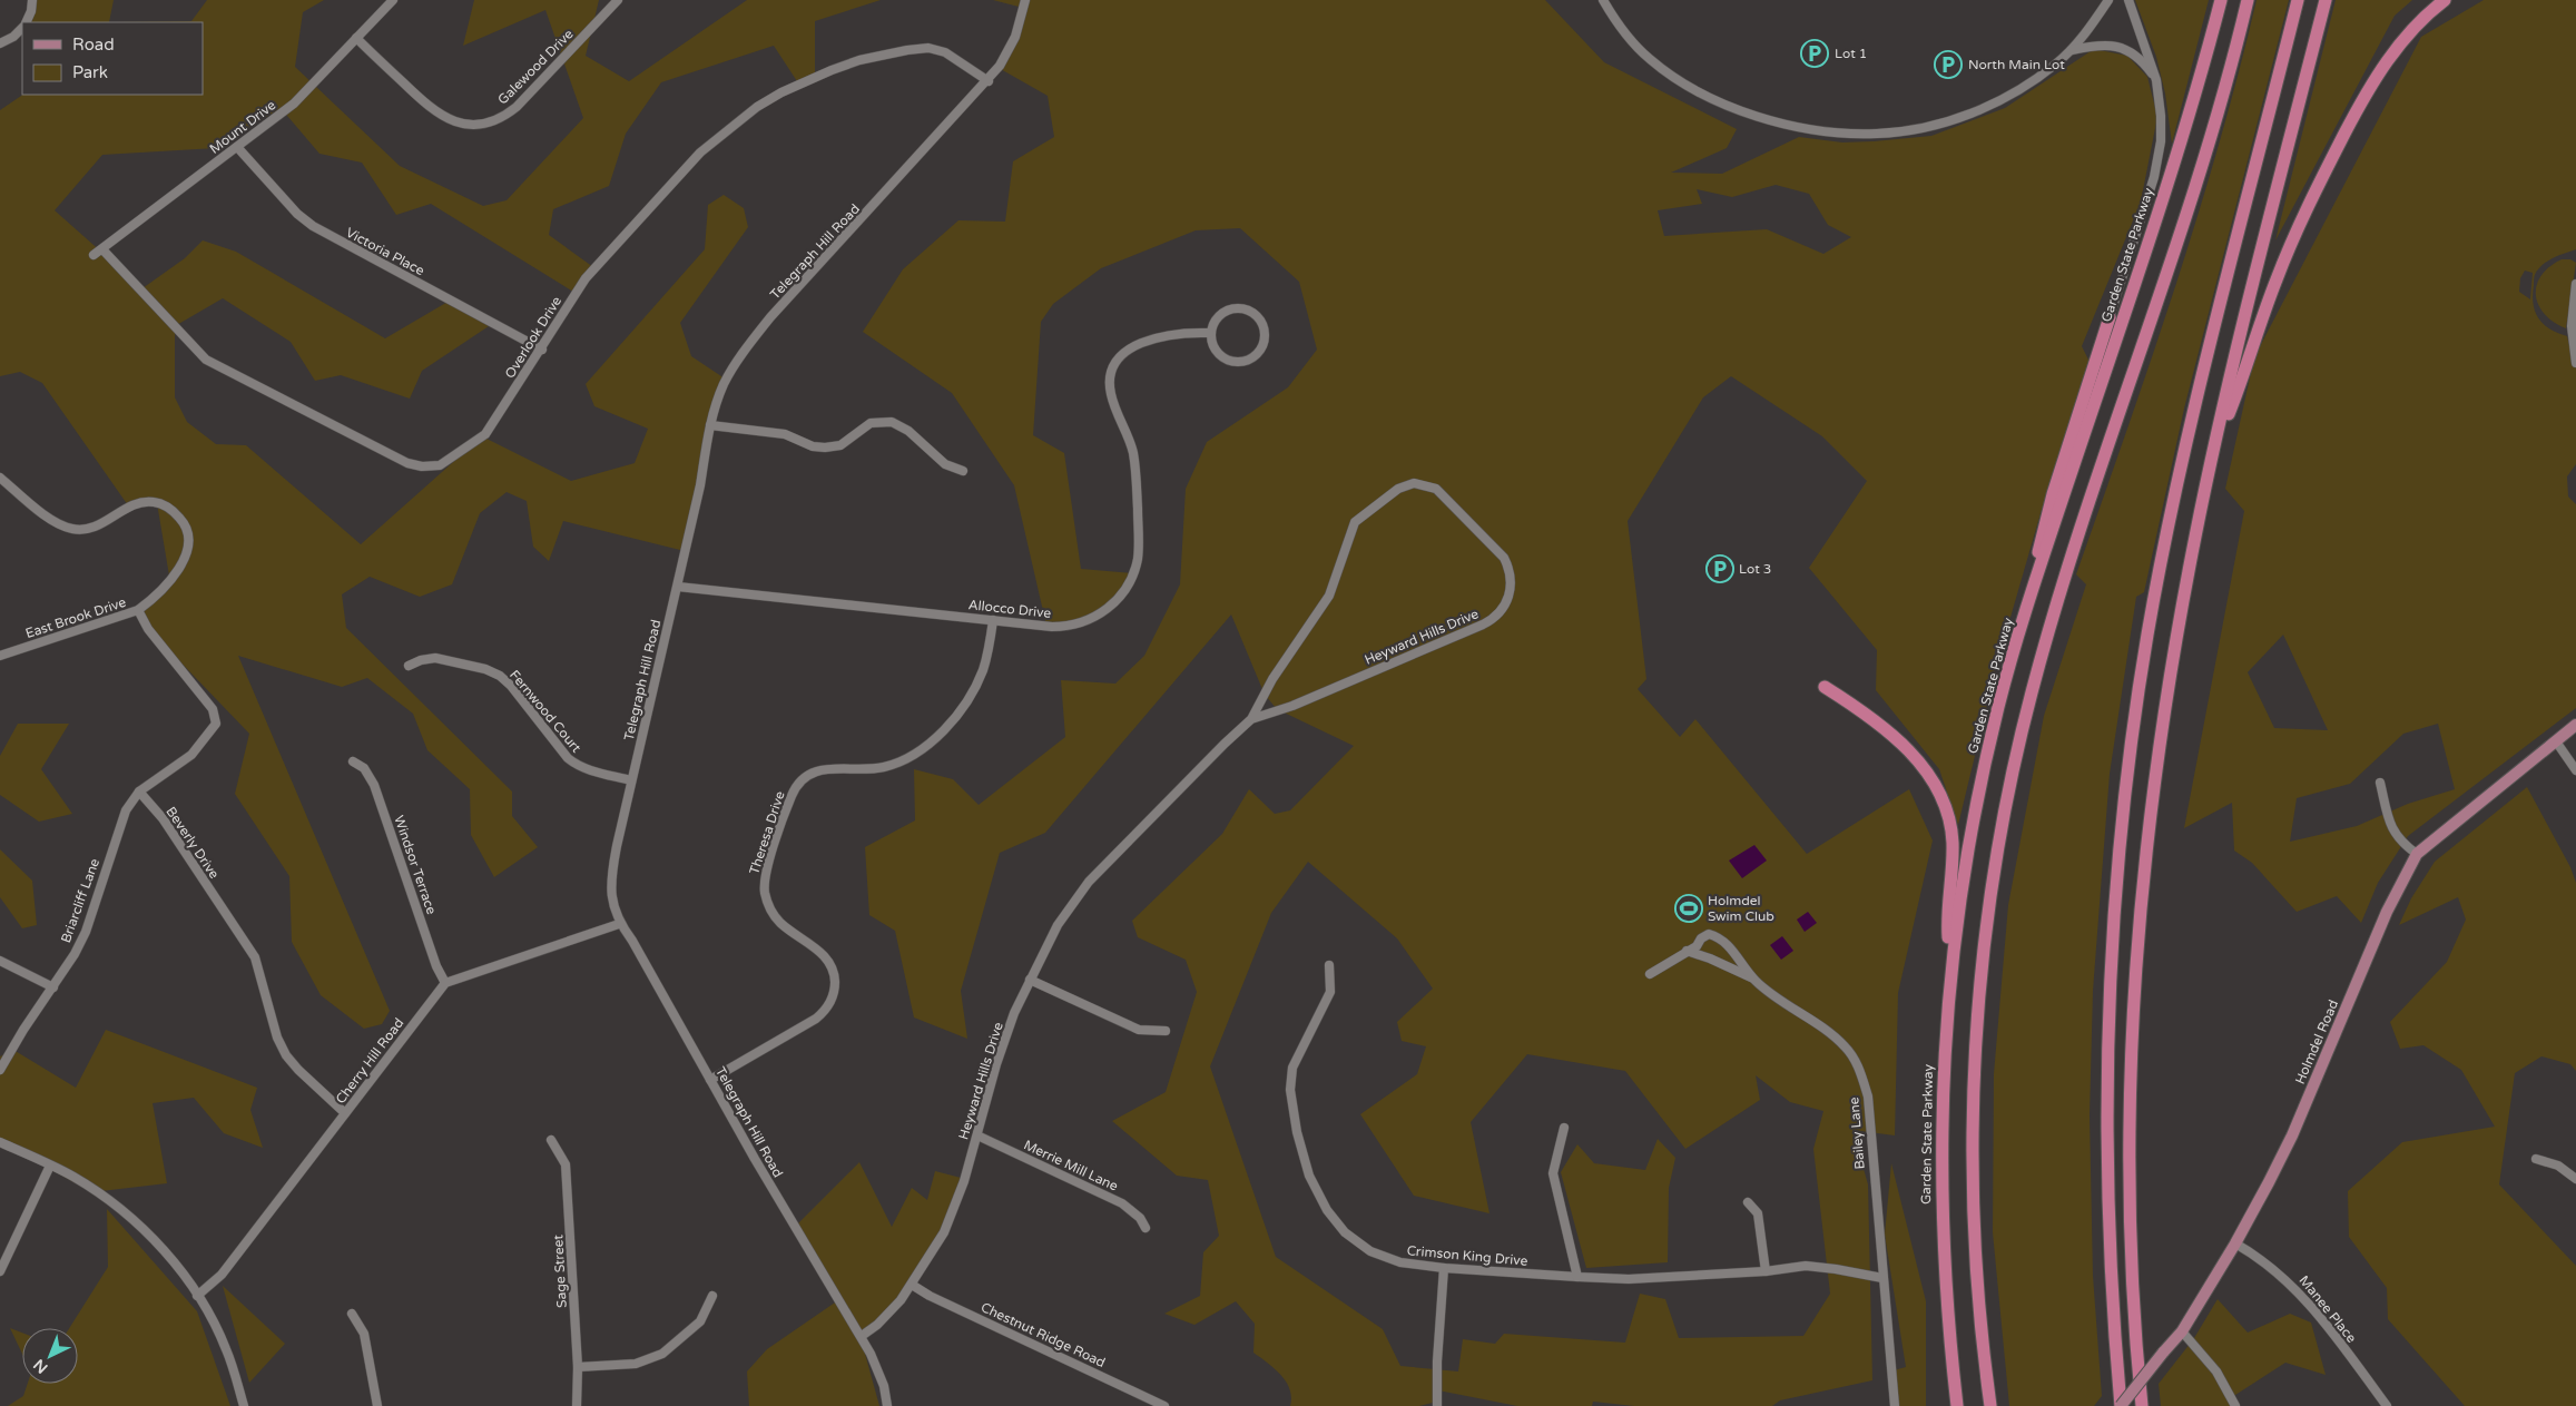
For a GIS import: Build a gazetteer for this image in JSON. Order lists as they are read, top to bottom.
{
  "streets": {
    "highway": ["Garden State Parkway"],
    "main road": ["Holmdel Road"],
    "street": [
      "Galewood Drive",
      "Mount Drive",
      "Victoria Place",
      "Telegraph Hill Road",
      "Overlook Drive",
      "Allocco Drive",
      "East Brook Drive",
      "Heyward Hills Drive",
      "Fernwood Court",
      "Theresa Drive",
      "Beverly Drive",
      "Windsor Terrace",
      "Briarcliff Lane",
      "Cherry Hill Road",
      "Bailey Lane",
      "Merrie Mill Lane",
      "Crimson King Drive",
      "Sage Street",
      "Manee Place",
      "Chestnut Ridge Road"
    ]
  },
  "crossings": [
    ["Galewood Drive", "Mount Drive"],
    ["Mount Drive", "Victoria Place"],
    ["Mount Drive", "Overlook Drive"],
    ["Victoria Place", "Overlook Drive"],
    ["Telegraph Hill Road", "Overlook Drive"],
    ["Telegraph Hill Road", "Allocco Drive"],
    ["Telegraph Hill Road", "Heyward Hills Drive"],
    ["Telegraph Hill Road", "Fernwood Court"],
    ["Telegraph Hill Road", "Theresa Drive"],
    ["Allocco Drive", "Theresa Drive"],
    ["Heyward Hills Drive", "Merrie Mill Lane"],
    ["Heyward Hills Drive", "Chestnut Ridge Road"],
    ["Beverly Drive", "Briarcliff Lane"],
    ["Beverly Drive", "Cherry Hill Road"],
    ["Windsor Terrace", "Cherry Hill Road"],
    ["Holmdel Road", "Manee Place"],
    ["Bailey Lane", "Crimson King Drive"]
  ],
  "places": {
    "parking": ["Lot 1", "North Main Lot", "Lot 3"],
    "sports": ["Holmdel Swim Club"]
  },
  "legend": ["Road", "Park"],
  "north": "bottom left"
}
